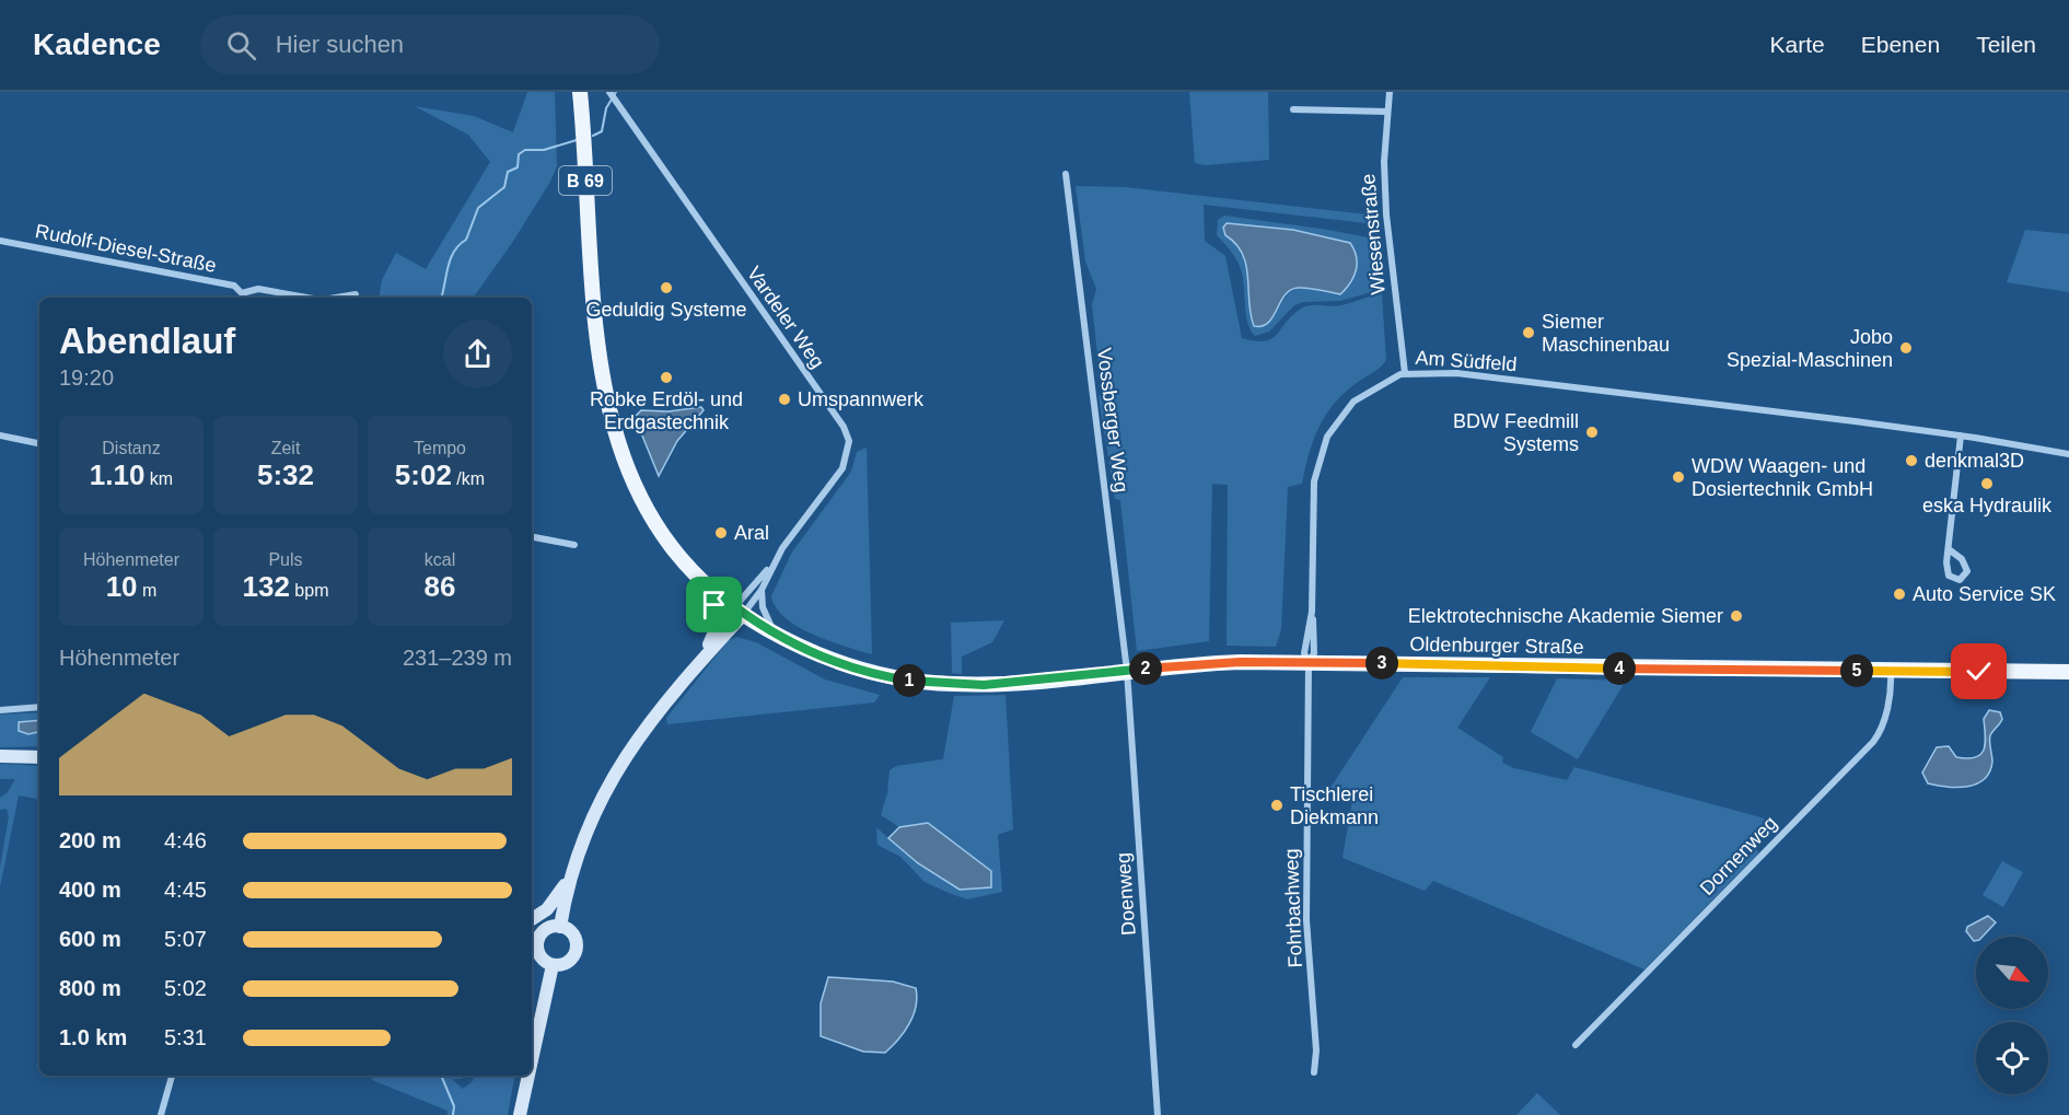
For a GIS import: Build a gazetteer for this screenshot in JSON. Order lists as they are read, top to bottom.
{
  "streets": {
    "main road": ["B 69", "Oldenburger Straße"],
    "street": [
      "Wiesenstraße",
      "Rudolf-Diesel-Straße",
      "Vardeler Weg",
      "Am Südfeld",
      "Vossberger Weg",
      "Dornenweg",
      "Doenweg",
      "Fohrbachweg"
    ]
  },
  "crossings": [
    ["B 69", "Vardeler Weg"],
    ["B 69", "Oldenburger Straße"],
    ["Wiesenstraße", "Am Südfeld"],
    ["Vardeler Weg", "Oldenburger Straße"],
    ["Am Südfeld", "Oldenburger Straße"],
    ["Am Südfeld", "Fohrbachweg"],
    ["Vossberger Weg", "Oldenburger Straße"],
    ["Vossberger Weg", "Doenweg"],
    ["Oldenburger Straße", "Dornenweg"],
    ["Oldenburger Straße", "Doenweg"],
    ["Oldenburger Straße", "Fohrbachweg"]
  ],
  "places": [
    "Geduldig Systeme",
    "Siemer Maschinenbau",
    "Jobo Spezial-Maschinen",
    "Robke Erdöl- und Erdgastechnik",
    "Umspannwerk",
    "BDW Feedmill Systems",
    "denkmal3D",
    "WDW Waagen- und Dosiertechnik GmbH",
    "eska Hydraulik",
    "Aral",
    "Auto Service SK",
    "Elektrotechnische Akademie Siemer",
    "Tischlerei Diekmann"
  ],
  "north": "bottom right",
  "page": {
    "header": "Kadence",
    "search": "Hier suchen",
    "nav": ["Karte", "Ebenen", "Teilen"],
    "heading": ["Abendlauf", "19:20"],
    "stats": [
      ["Distanz", "1.10 km"],
      ["Zeit", "5:32"],
      ["Tempo", "5:02 /km"],
      ["Höhenmeter", "10 m"],
      ["Puls", "132 bpm"],
      ["kcal", "86"]
    ],
    "chart": ["Höhenmeter", "231–239 m"],
    "pins": [
      "3",
      "2",
      "4",
      "5",
      "1"
    ],
    "list": [
      {
        "name": "200 m",
        "note": "4:46"
      },
      {
        "name": "400 m",
        "note": "4:45"
      },
      {
        "name": "600 m",
        "note": "5:07"
      },
      {
        "name": "800 m",
        "note": "5:02"
      },
      {
        "name": "1.0 km",
        "note": "5:31"
      }
    ]
  }
}
